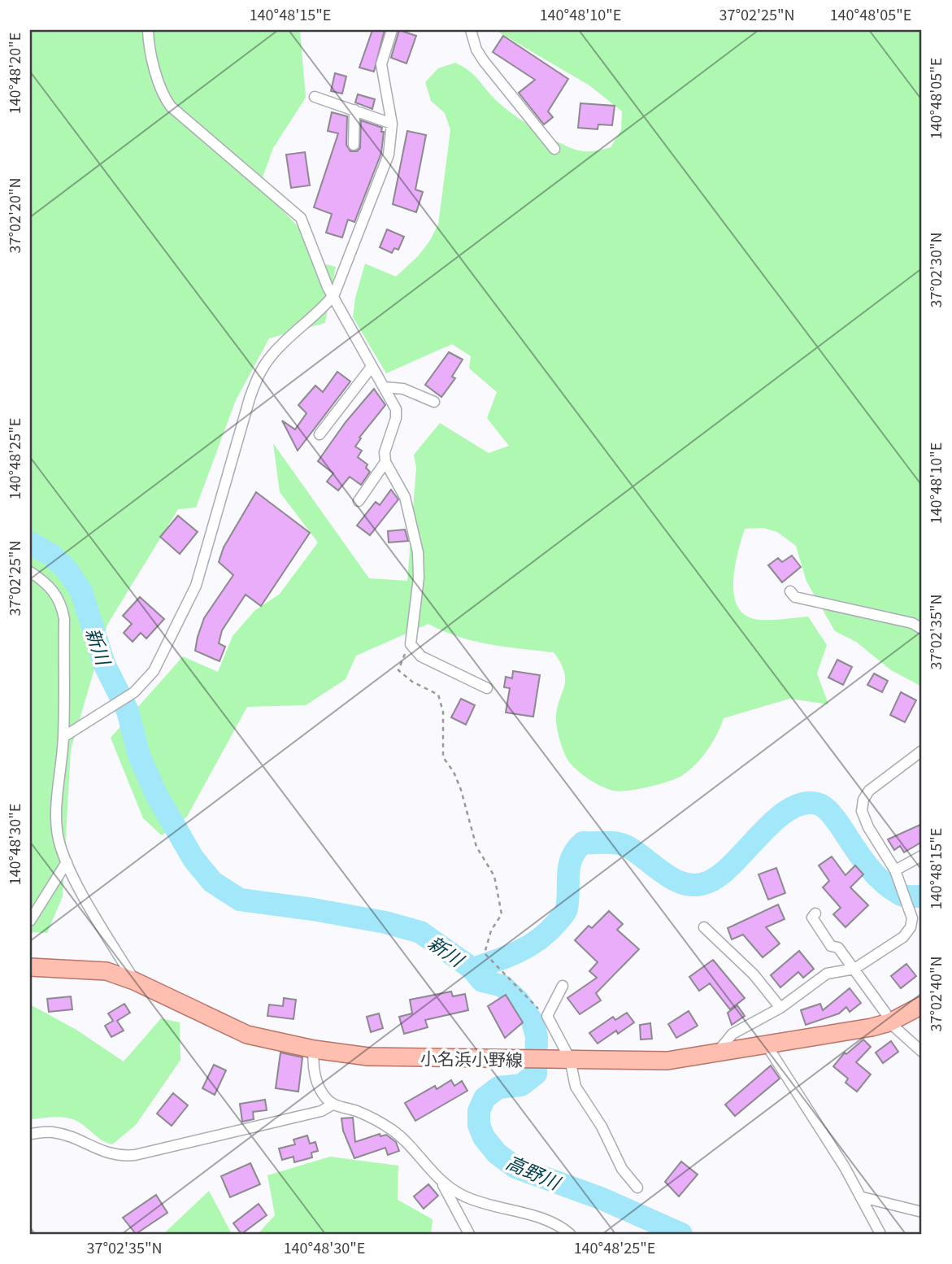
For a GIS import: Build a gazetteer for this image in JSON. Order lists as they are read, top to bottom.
{
  "streets": {
    "main road": ["小名浜小野線"]
  },
  "water": ["新川", "高野川"],
  "coordinates": [
    "140°48'15\"E",
    "140°48'10\"E",
    "37°02'25\"N",
    "140°48'05\"E",
    "140°48'20\"E",
    "37°02'20\"N",
    "37°02'30\"N",
    "140°48'25\"E",
    "37°02'35\"N",
    "140°48'30\"E",
    "37°02'40\"N"
  ]
}
